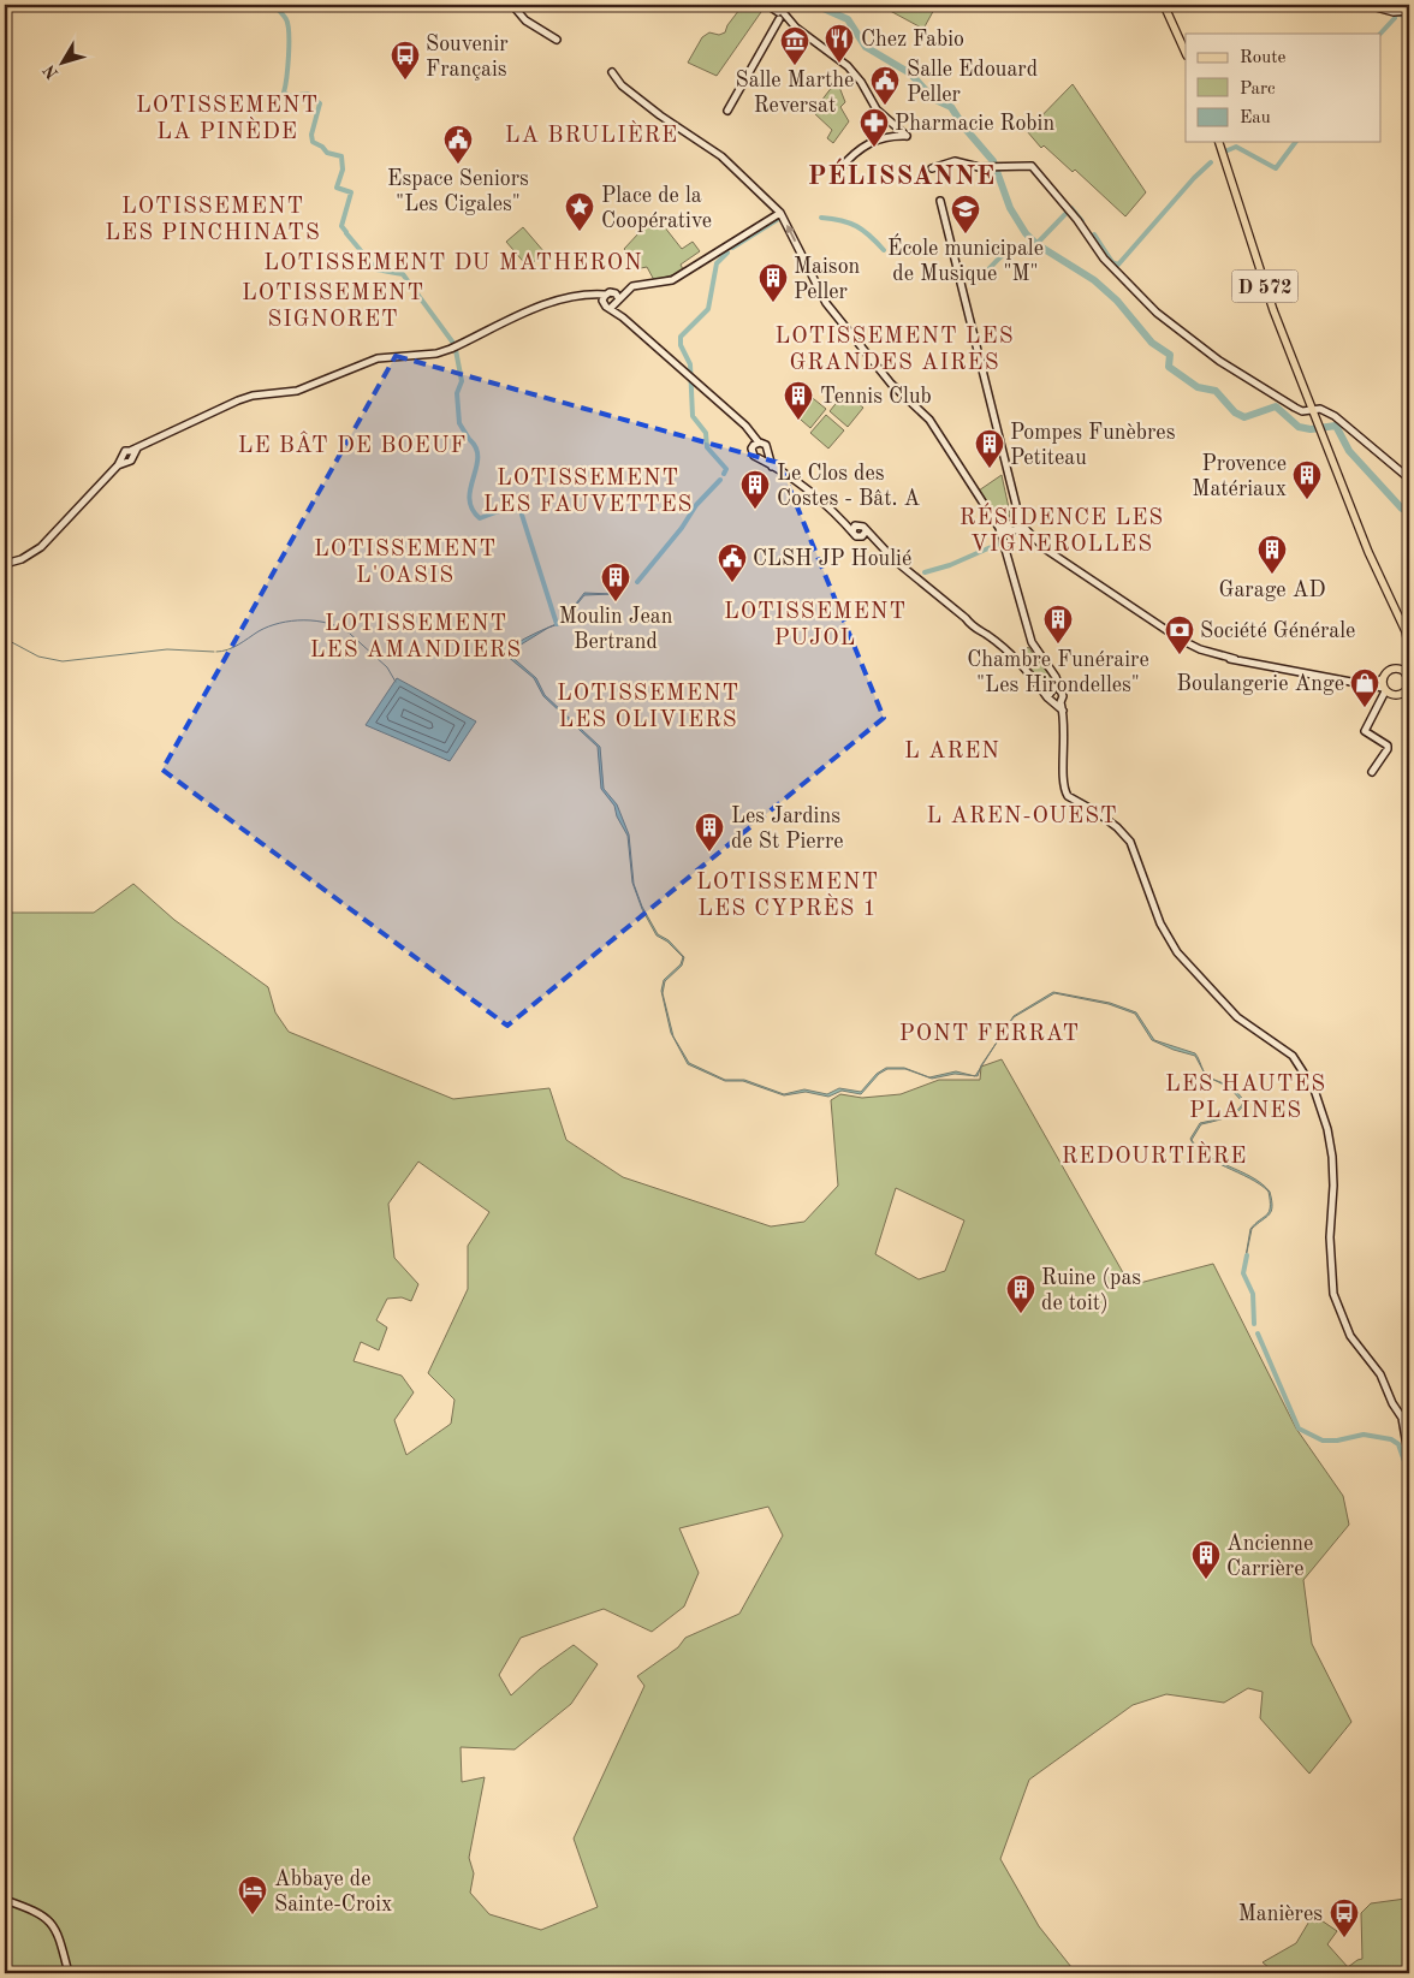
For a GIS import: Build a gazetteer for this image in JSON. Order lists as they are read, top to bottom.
{
  "streets": {
    "main road": ["D 572"]
  },
  "districts": [
    "LOTISSEMENT LA PINÈDE",
    "LA BRULIÈRE",
    "PÉLISSANNE",
    "LOTISSEMENT LES PINCHINATS",
    "LOTISSEMENT DU MATHERON",
    "LOTISSEMENT SIGNORET",
    "LOTISSEMENT LES GRANDES AIRES",
    "LE BÂT DE BOEUF",
    "LOTISSEMENT LES FAUVETTES",
    "RÉSIDENCE LES VIGNEROLLES",
    "LOTISSEMENT L'OASIS",
    "LOTISSEMENT PUJOL",
    "LOTISSEMENT LES AMANDIERS",
    "LOTISSEMENT LES OLIVIERS",
    "L AREN",
    "L AREN-OUEST",
    "LOTISSEMENT LES CYPRÈS 1",
    "PONT FERRAT",
    "LES HAUTES PLAINES",
    "REDOURTIÈRE"
  ],
  "places": {
    "restaurant": ["Chez Fabio"],
    "museum": ["Salle Marthe Reversat"],
    "bus stop": ["Souvenir Français", "Manières"],
    "public building": ["Salle Edouard Peller", "Espace Seniors \"Les Cigales\"", "CLSH JP Houlié"],
    "pharmacy": ["Pharmacie Robin"],
    "place": ["Place de la Coopérative"],
    "school or university": ["École municipale de Musique \"M\""],
    "building": [
      "Maison Peller",
      "Tennis Club",
      "Pompes Funèbres Petiteau",
      "Provence Matériaux",
      "Le Clos des Costes - Bât. A",
      "Garage AD",
      "Moulin Jean Bertrand",
      "Chambre Funéraire \"Les Hirondelles\"",
      "Les Jardins de St Pierre",
      "Ruine (pas de toit)",
      "Ancienne Carrière"
    ],
    "bank": ["Société Générale"],
    "shop": ["Boulangerie Ange"],
    "hotel": ["Abbaye de Sainte-Croix"]
  },
  "legend": ["Route", "Parc", "Eau"],
  "north": "bottom left"
}
